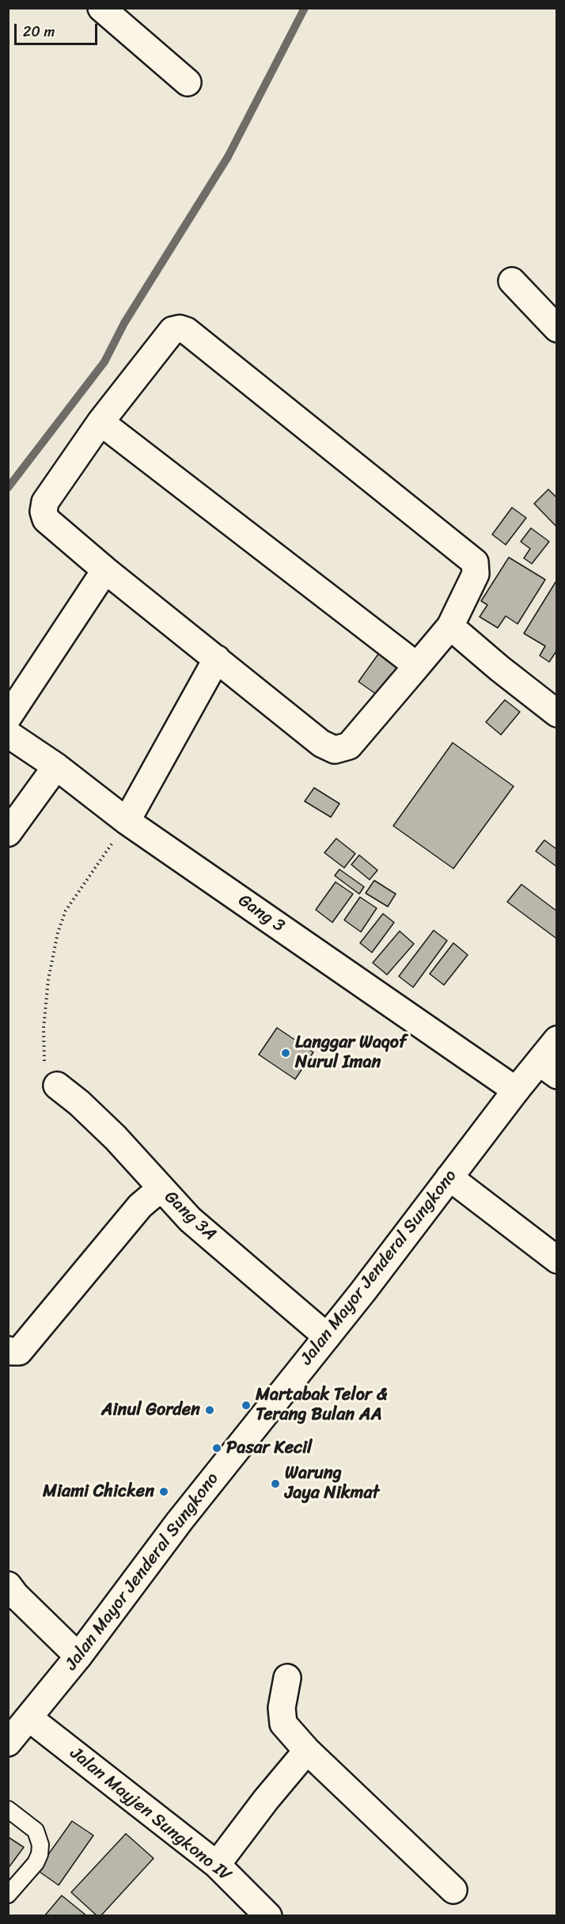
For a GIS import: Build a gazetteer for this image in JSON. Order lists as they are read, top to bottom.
{
  "streets": {
    "street": [
      "Gang 3",
      "Gang 3A",
      "Jalan Mayor Jenderal Sungkono",
      "Jalan Mayjen Sungkono IV"
    ]
  },
  "crossings": [
    ["Gang 3", "Jalan Mayor Jenderal Sungkono"],
    ["Gang 3A", "Jalan Mayor Jenderal Sungkono"],
    ["Jalan Mayor Jenderal Sungkono", "Jalan Mayjen Sungkono IV"]
  ],
  "places": [
    "Langgar Waqof Nurul Iman",
    "Martabak Telor & Terang Bulan AA",
    "Ainul Gorden",
    "Pasar Kecil",
    "Warung Jaya Nikmat",
    "Miami Chicken"
  ],
  "scale_bar": "20 m"
}
